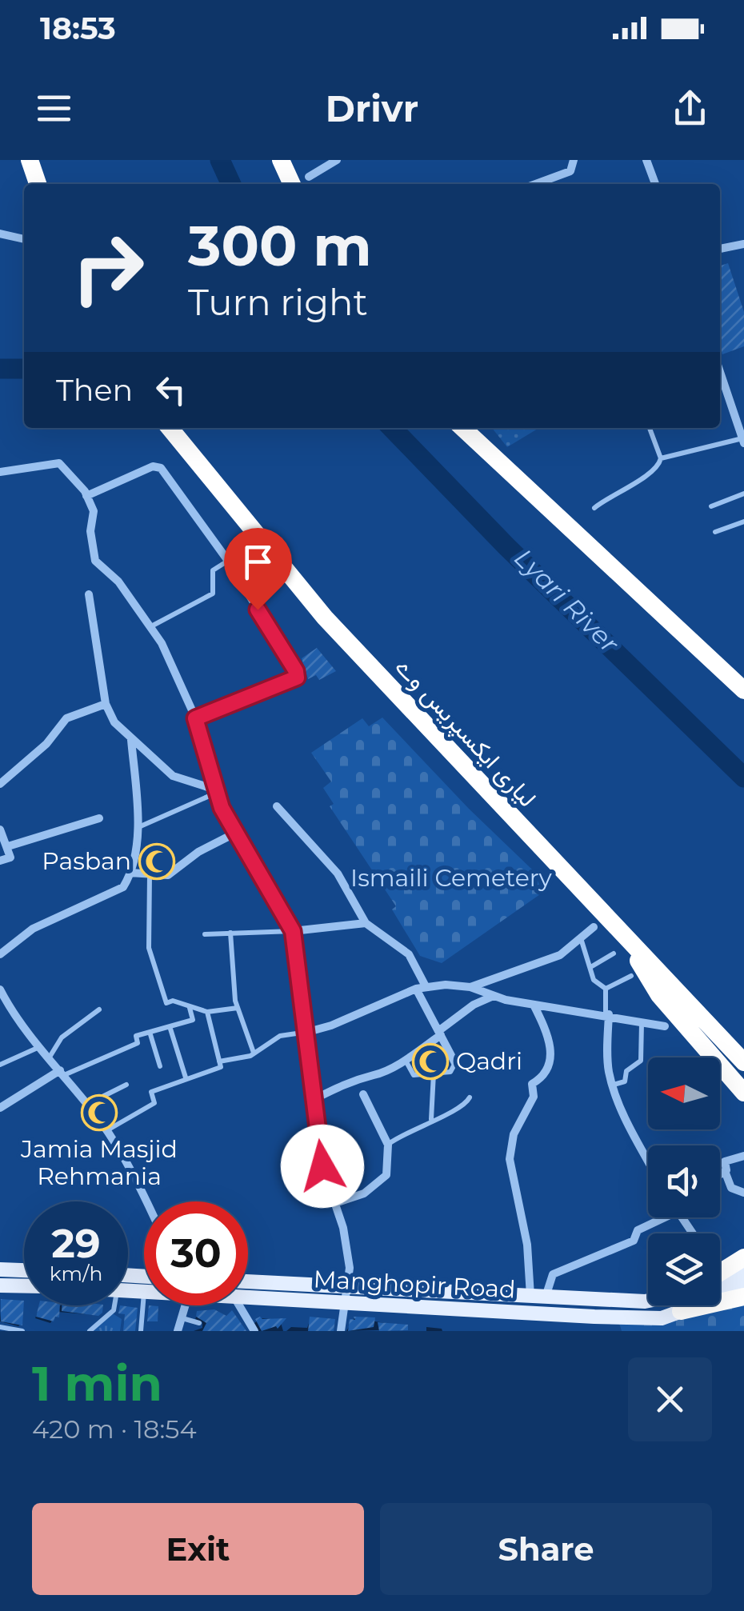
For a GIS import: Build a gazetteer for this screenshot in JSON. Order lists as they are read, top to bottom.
{
  "streets": {
    "highway": ["لیاری ایکسپریس وے"],
    "main road": ["Manghopir Road"]
  },
  "water": ["Lyari River"],
  "parks": ["Ismaili Cemetery"],
  "places": {
    "mosque": ["Pasban", "Qadri", "Jamia Masjid Rehmania"]
  },
  "north": "left",
  "page": {
    "status": "18:53",
    "header": "Drivr",
    "turn": ["300 m", "Turn right"],
    "then": "Then",
    "speed": "29 km/h",
    "limit": "30",
    "heading": ["1 min", "420 m · 18:54"],
    "buttons": ["Exit", "Share"]
  }
}
